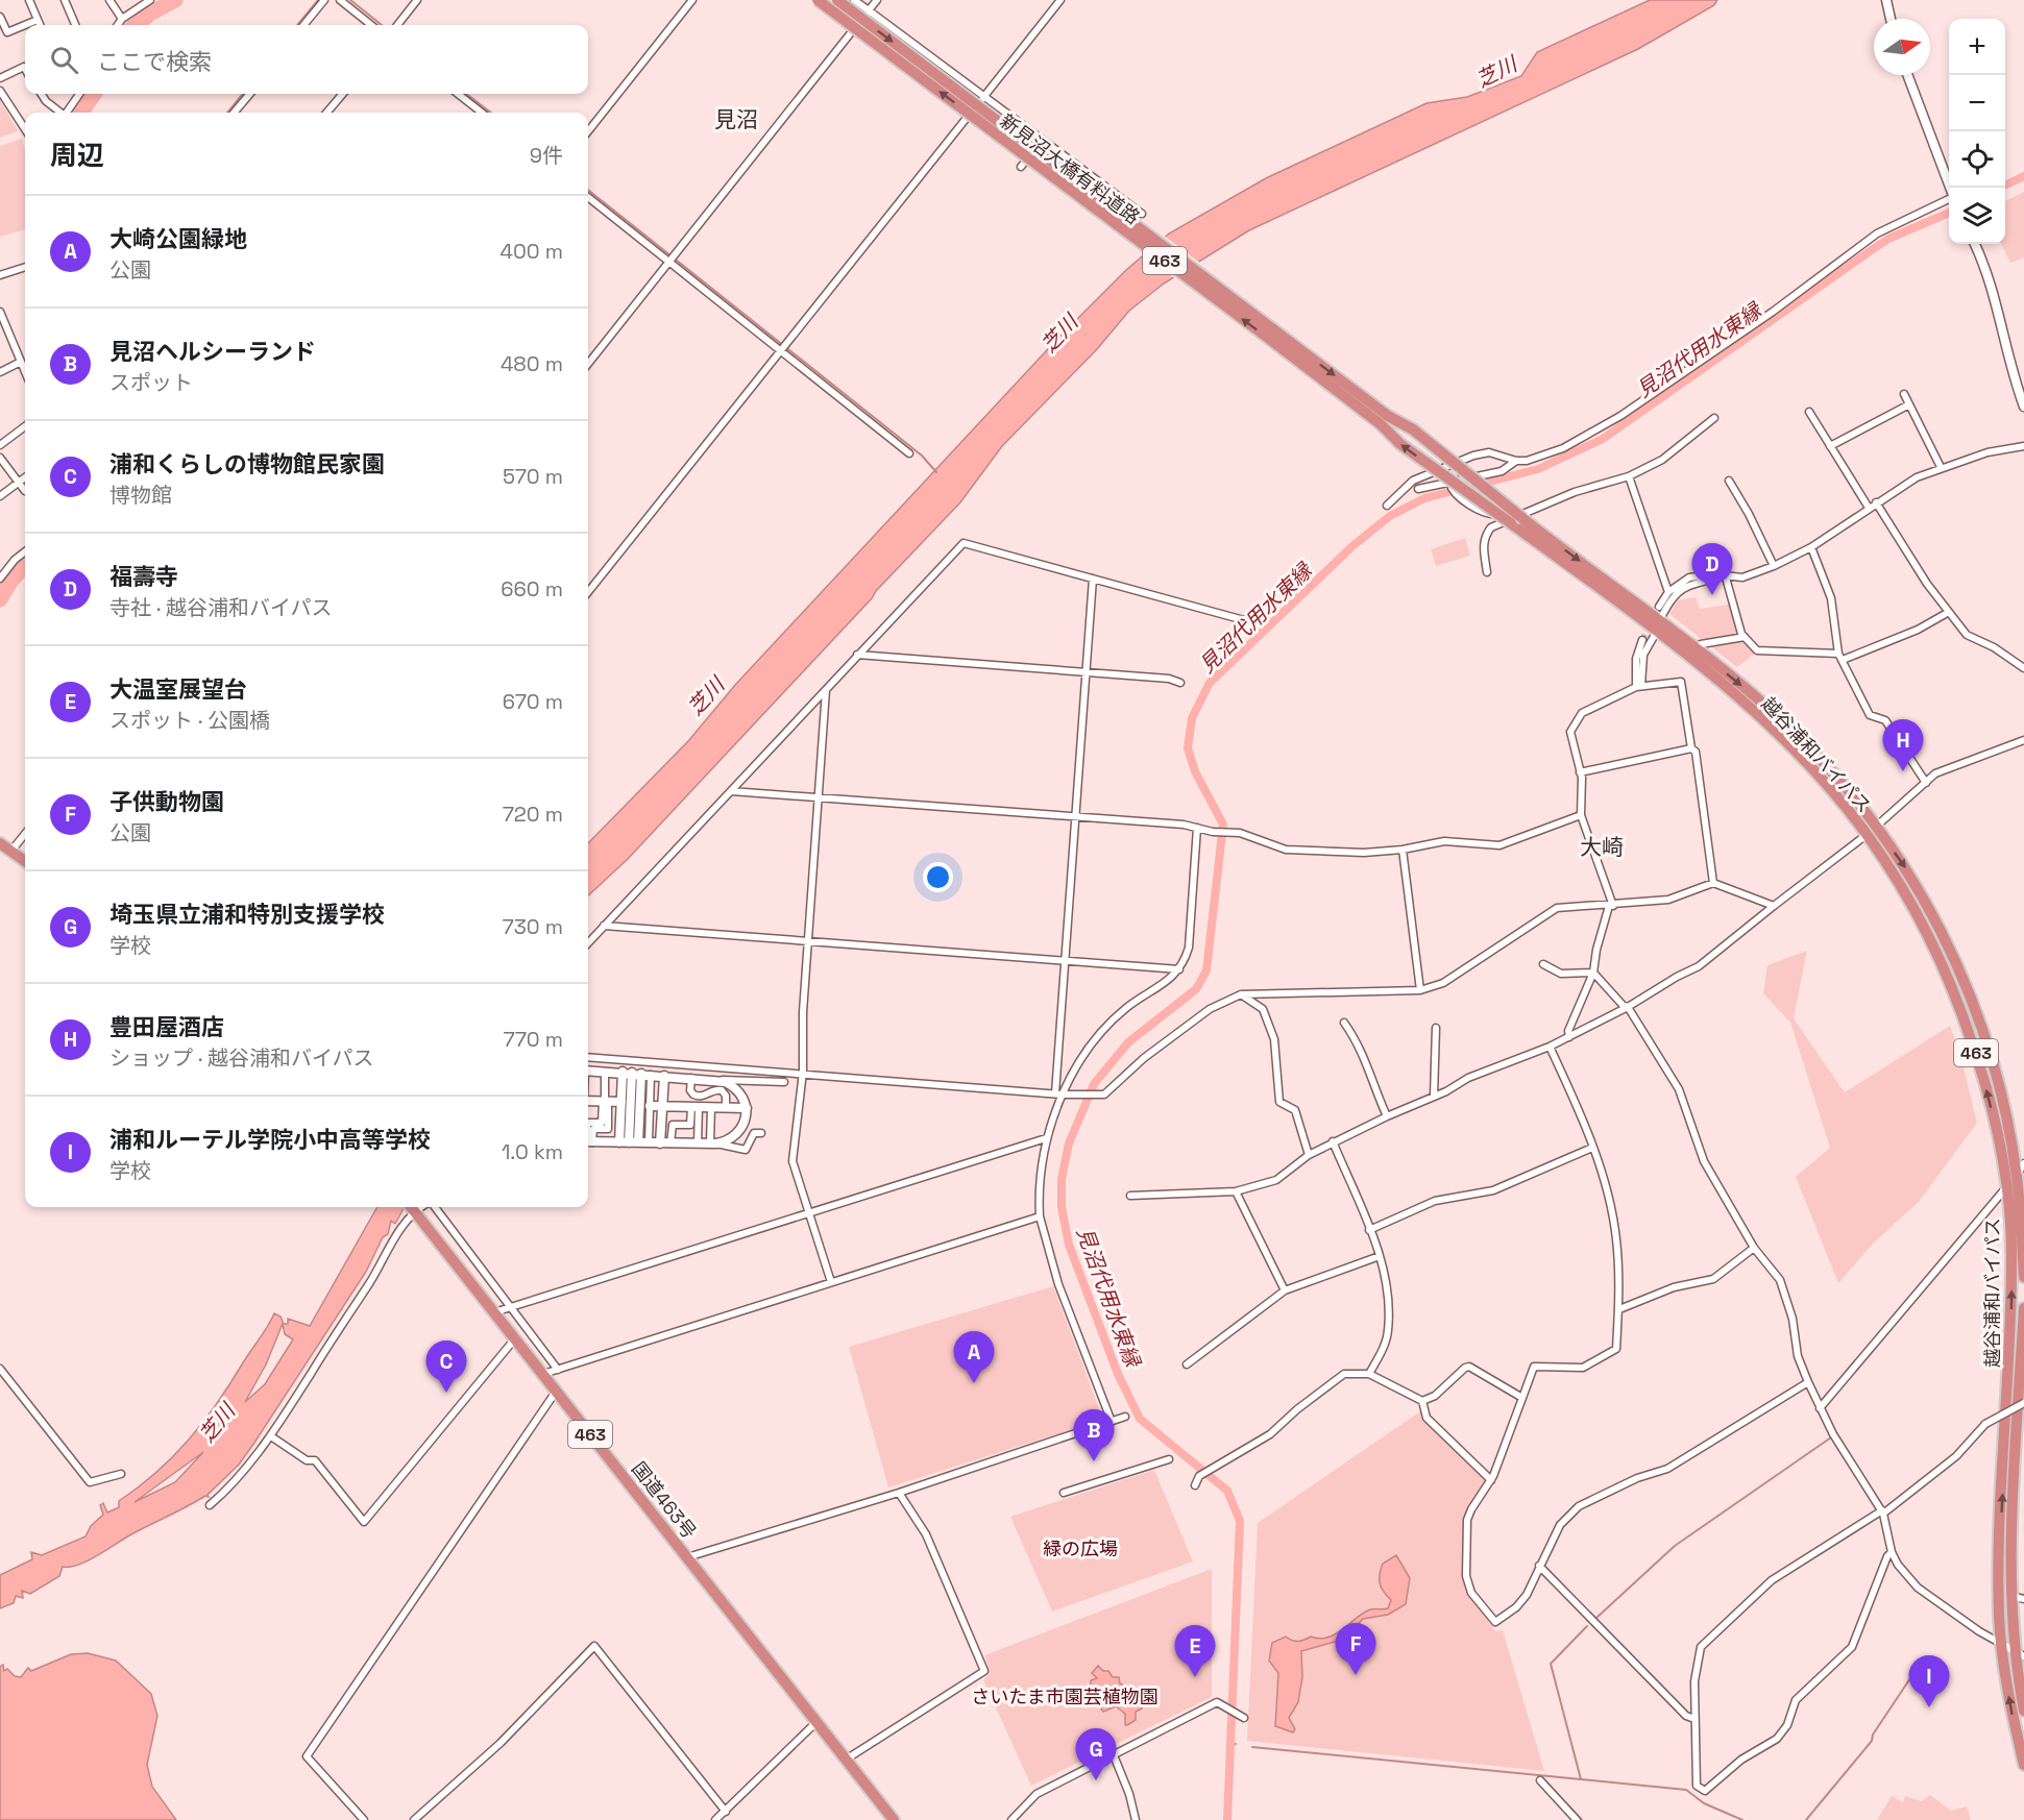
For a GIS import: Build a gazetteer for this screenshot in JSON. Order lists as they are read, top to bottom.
{
  "streets": {
    "highway": [
      "新見沼大橋有料道路",
      "463",
      "越谷浦和バイパス",
      "国道463号"
    ]
  },
  "crossings": [
    ["新見沼大橋有料道路", "越谷浦和バイパス"]
  ],
  "districts": ["見沼", "大崎"],
  "water": ["芝川", "見沼代用水東縁"],
  "parks": ["緑の広場", "さいたま市園芸植物園"],
  "north": "right",
  "page": {
    "map_buttons": ["+", "−"],
    "search": "ここで検索",
    "heading": ["周辺", "9件"],
    "list": [
      {
        "mark": "A",
        "name": "大崎公園緑地",
        "note": "公園",
        "value": "400 m"
      },
      {
        "mark": "B",
        "name": "見沼ヘルシーランド",
        "note": "スポット",
        "value": "480 m"
      },
      {
        "mark": "C",
        "name": "浦和くらしの博物館民家園",
        "note": "博物館",
        "value": "570 m"
      },
      {
        "mark": "D",
        "name": "福壽寺",
        "note": "寺社 · 越谷浦和バイパス",
        "value": "660 m"
      },
      {
        "mark": "E",
        "name": "大温室展望台",
        "note": "スポット · 公園橋",
        "value": "670 m"
      },
      {
        "mark": "F",
        "name": "子供動物園",
        "note": "公園",
        "value": "720 m"
      },
      {
        "mark": "G",
        "name": "埼玉県立浦和特別支援学校",
        "note": "学校",
        "value": "730 m"
      },
      {
        "mark": "H",
        "name": "豊田屋酒店",
        "note": "ショップ · 越谷浦和バイパス",
        "value": "770 m"
      },
      {
        "mark": "I",
        "name": "浦和ルーテル学院小中高等学校",
        "note": "学校",
        "value": "1.0 km"
      }
    ],
    "pins": [
      "D",
      "H",
      "A",
      "C",
      "B",
      "F",
      "E",
      "I",
      "G"
    ]
  }
}
